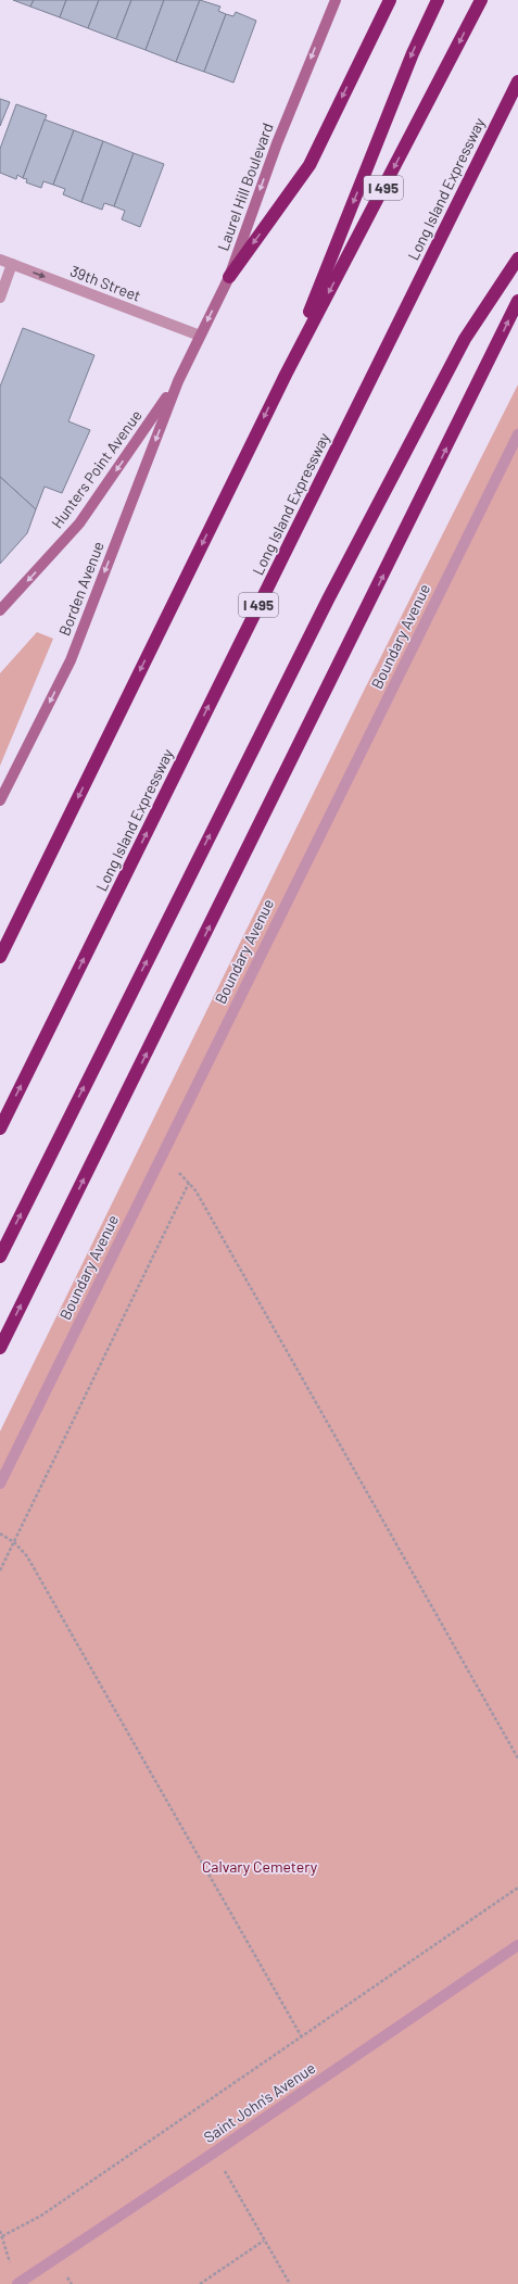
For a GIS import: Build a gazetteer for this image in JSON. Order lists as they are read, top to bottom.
{
  "streets": {
    "highway": ["I 495", "Long Island Expressway"],
    "main road": ["Laurel Hill Boulevard", "Hunters Point Avenue", "Borden Avenue"],
    "street": ["39th Street", "Boundary Avenue", "Saint John's Avenue"]
  },
  "crossings": [
    ["Laurel Hill Boulevard", "39th Street"],
    ["Laurel Hill Boulevard", "Hunters Point Avenue"],
    ["Laurel Hill Boulevard", "Borden Avenue"],
    ["Hunters Point Avenue", "Borden Avenue"]
  ],
  "one_way": [
    "Laurel Hill Boulevard",
    "39th Street",
    "Hunters Point Avenue",
    "Borden Avenue"
  ],
  "parks": ["Calvary Cemetery"]
}
